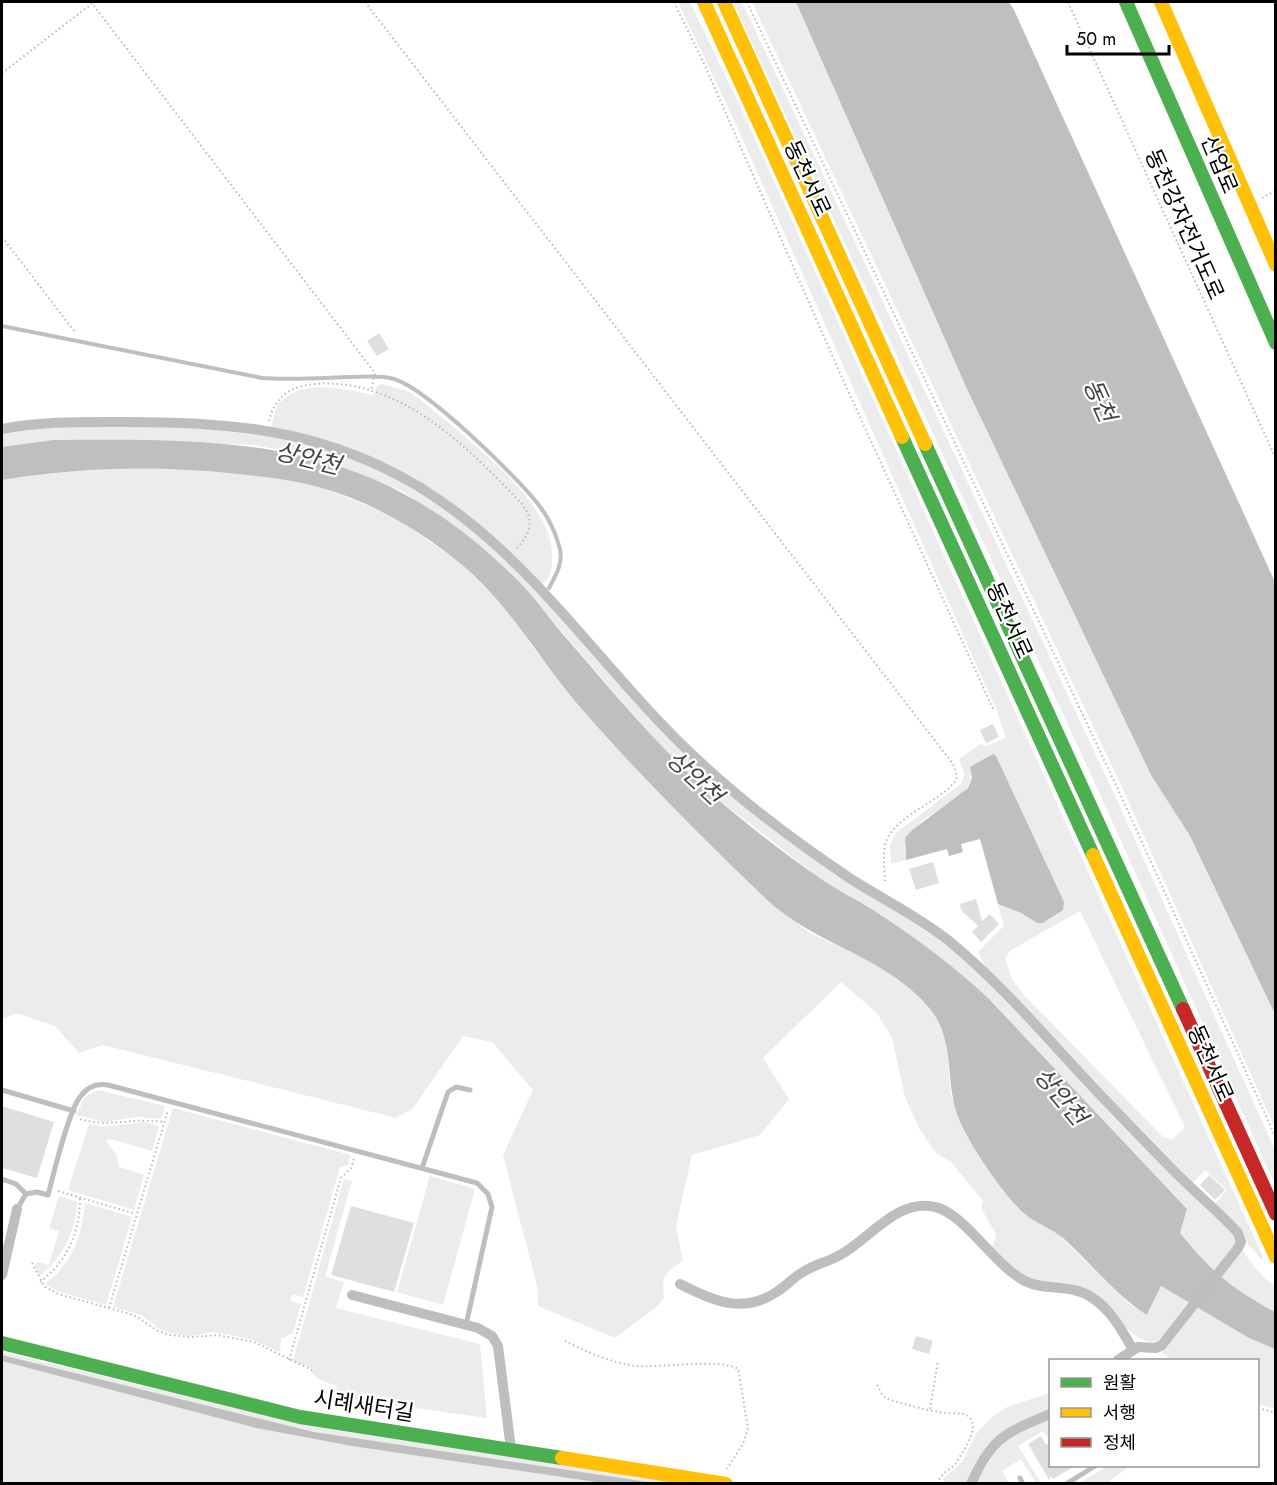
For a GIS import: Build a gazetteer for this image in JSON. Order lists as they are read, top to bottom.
{
  "streets": {
    "main road": ["산업로", "동천서로", "시례새터길"],
    "path": ["동천강자전거도로"]
  },
  "water": ["동천", "상안천"],
  "legend": ["원활", "서행", "정체"],
  "scale_bar": "50 m"
}
